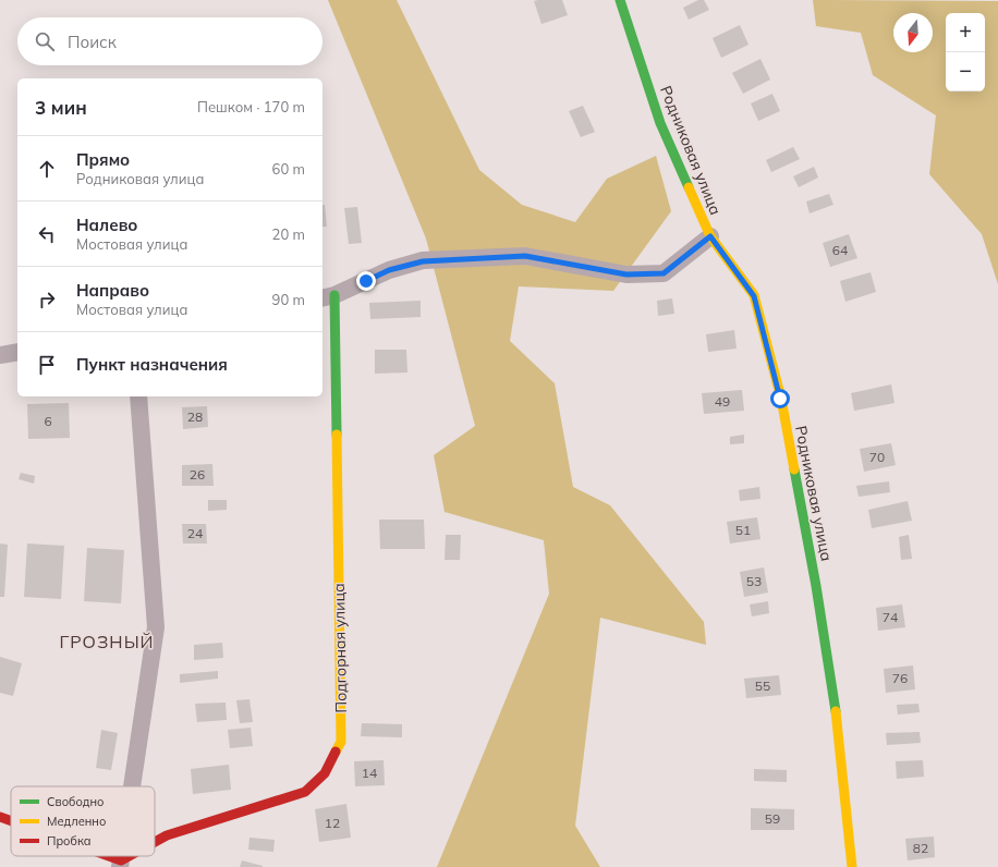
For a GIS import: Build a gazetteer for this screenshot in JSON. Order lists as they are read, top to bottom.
{
  "streets": {
    "street": ["Родниковая улица", "Подгорная улица"]
  },
  "districts": ["ГРОЗНЫЙ"],
  "house_numbers": [
    "64",
    "49",
    "28",
    "6",
    "70",
    "26",
    "51",
    "24",
    "53",
    "74",
    "76",
    "55",
    "14",
    "59",
    "12",
    "82"
  ],
  "legend": ["Свободно", "Медленно", "Пробка"],
  "north": "bottom",
  "page": {
    "map_buttons": ["+", "−"],
    "search": "Поиск",
    "heading": ["3 мин", "Пешком · 170 m"],
    "list": [
      ["Прямо", "Родниковая улица", "60 m"],
      ["Налево", "Мостовая улица", "20 m"],
      ["Направо", "Мостовая улица", "90 m"],
      "Пункт назначения"
    ]
  }
}
